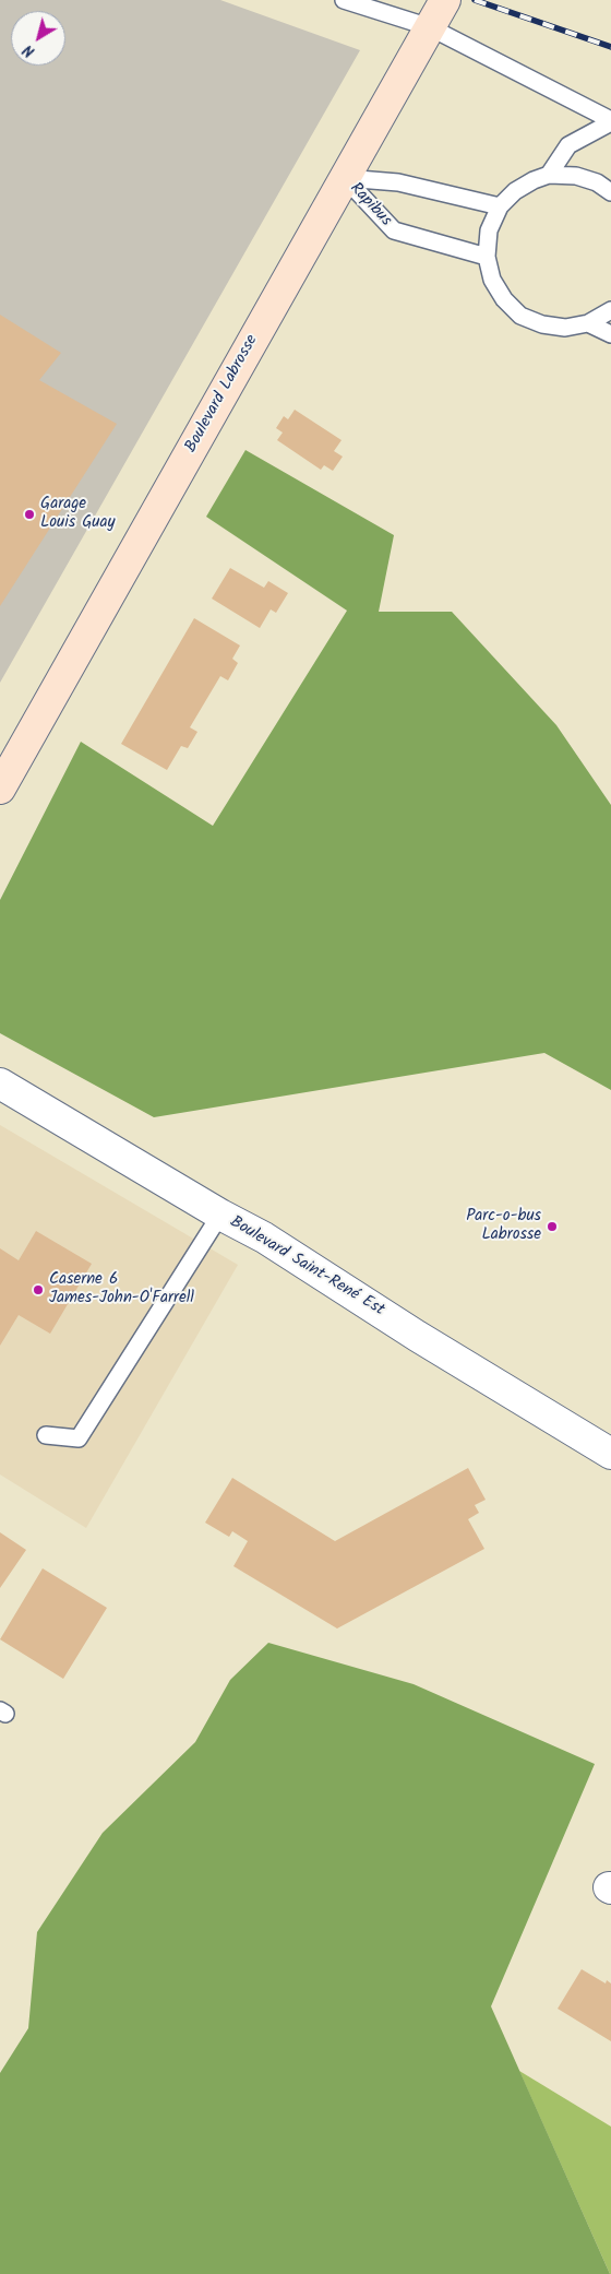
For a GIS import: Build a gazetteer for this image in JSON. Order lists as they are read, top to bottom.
{
  "streets": {
    "main road": ["Boulevard Labrosse"],
    "street": ["Boulevard Saint-René Est"],
    "lane": ["Rapibus"]
  },
  "crossings": [
    ["Rapibus", "Boulevard Labrosse"]
  ],
  "places": ["Garage Louis Guay", "Parc-o-bus Labrosse", "Caserne 6 James-John-O'Farrell"],
  "north": "bottom left"
}
